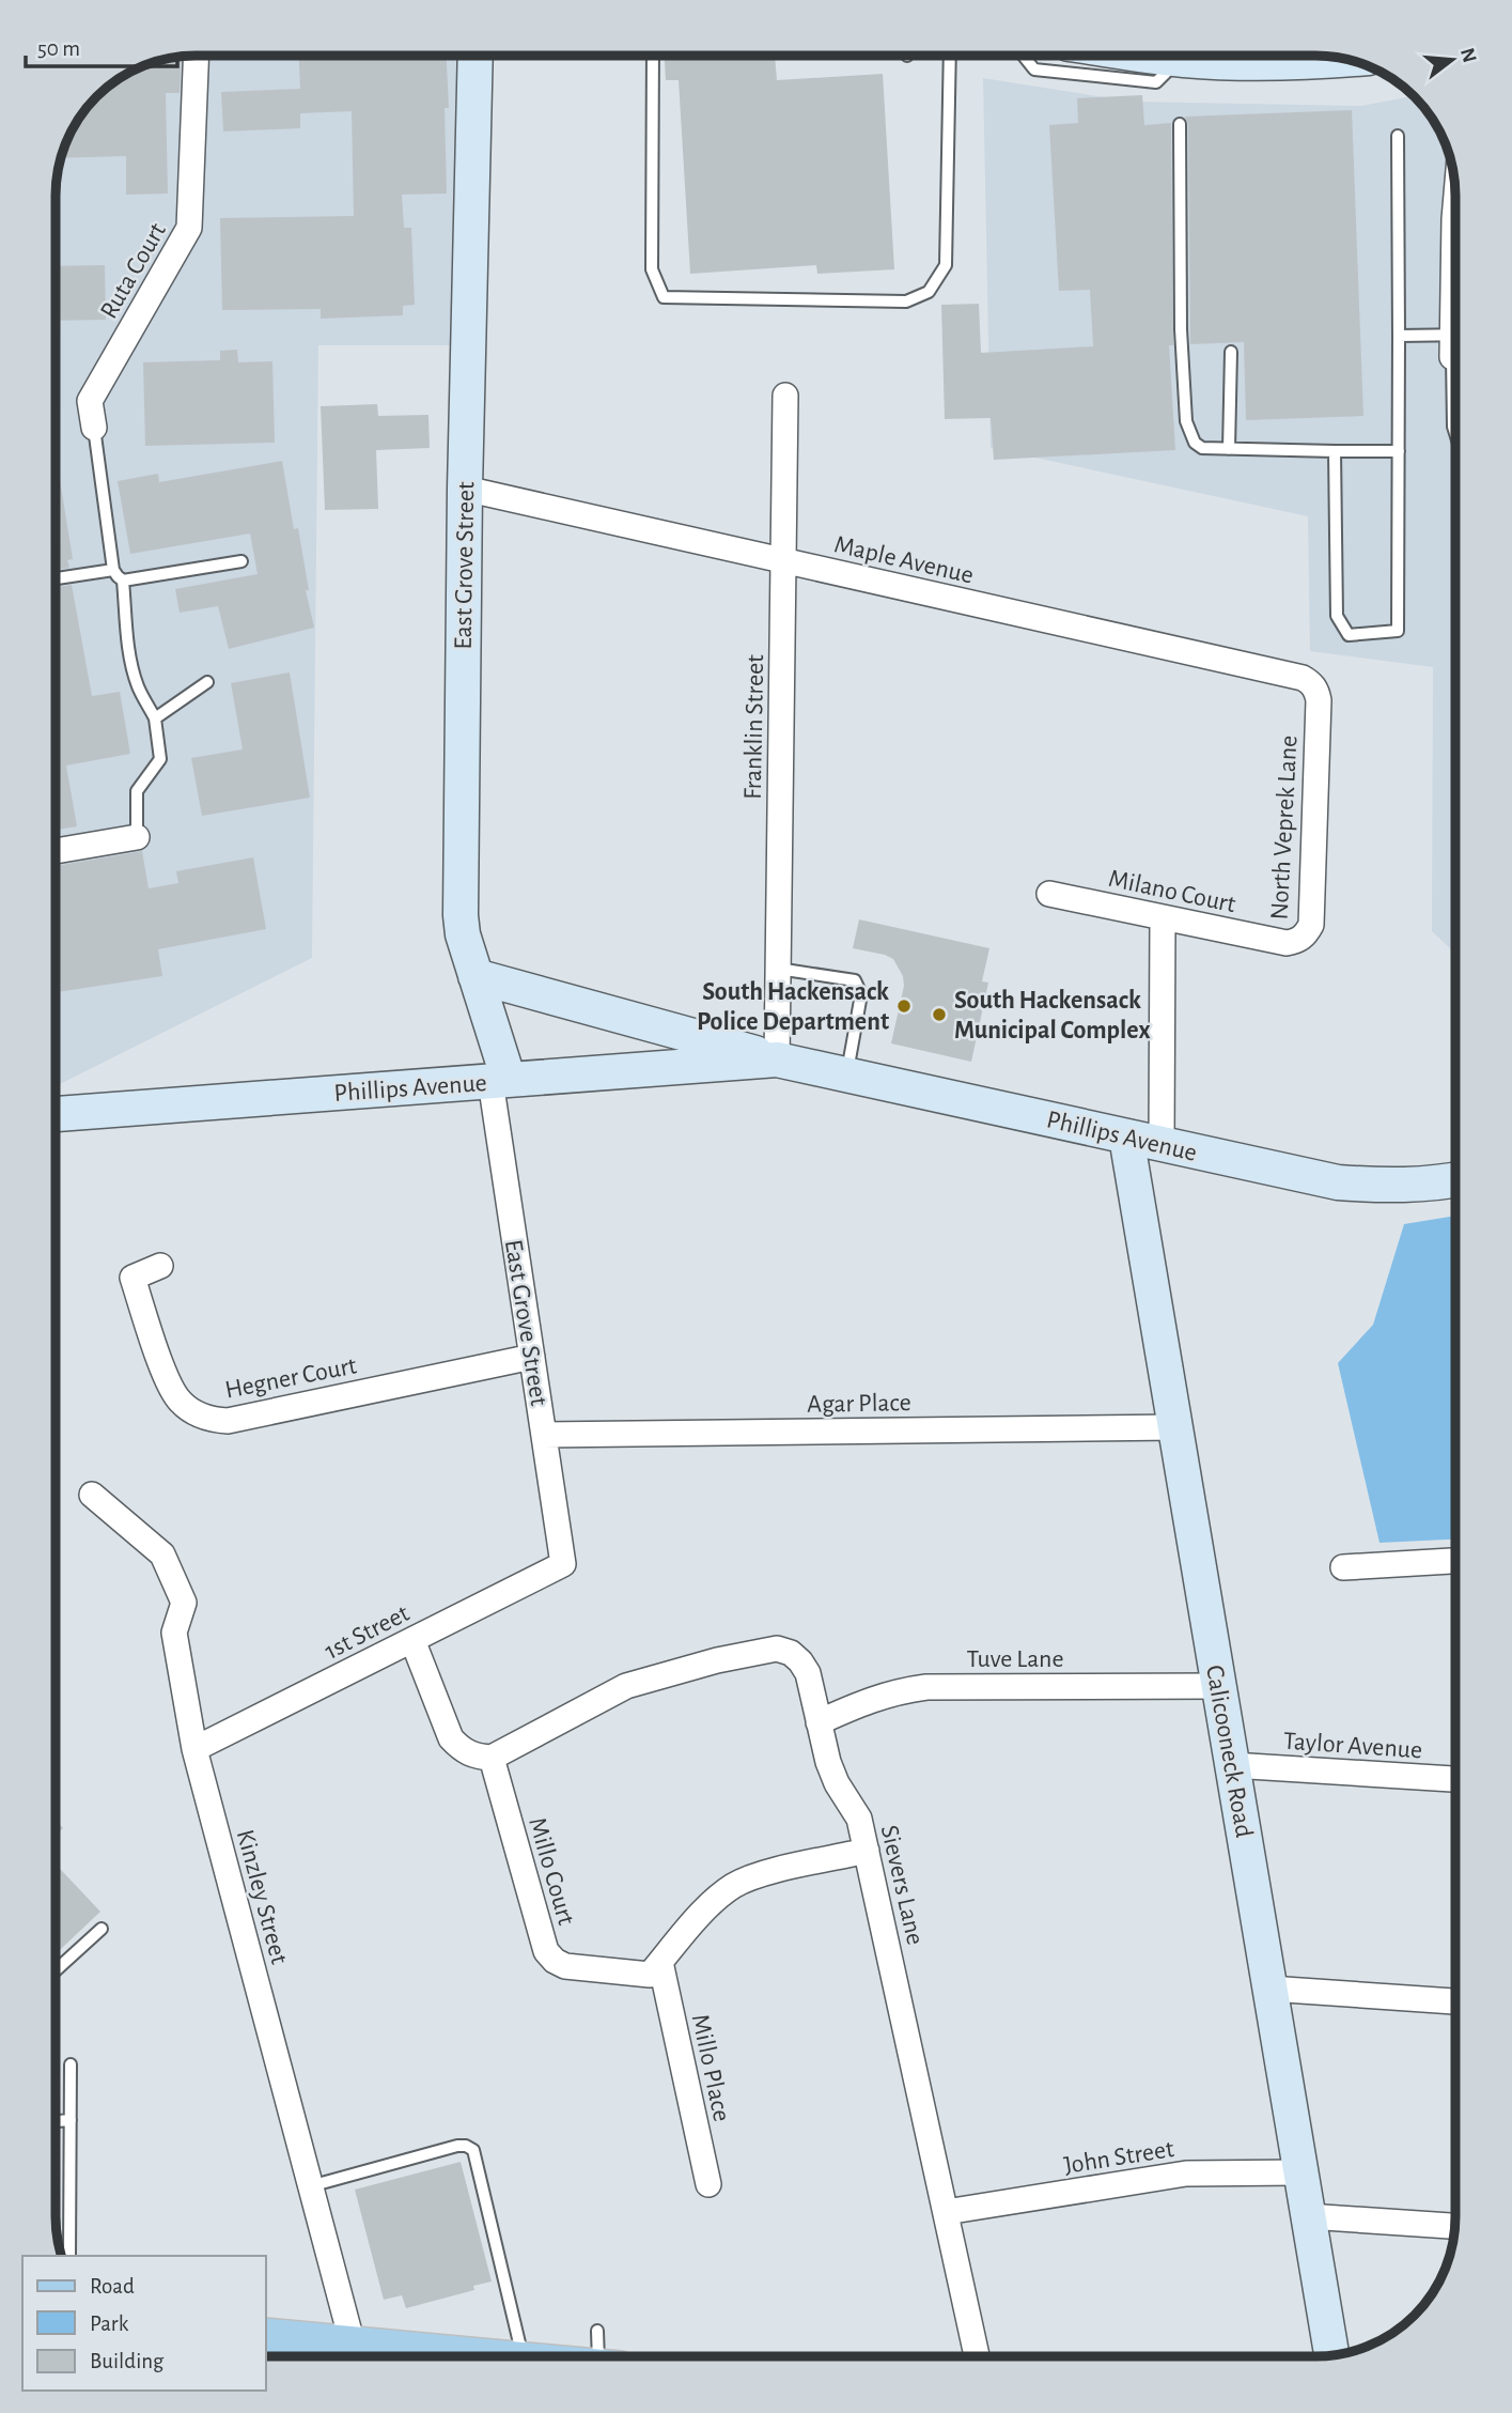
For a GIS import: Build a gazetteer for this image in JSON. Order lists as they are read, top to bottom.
{
  "streets": {
    "street": [
      "Ruta Court",
      "Maple Avenue",
      "East Grove Street",
      "Franklin Street",
      "North Veprek Lane",
      "Milano Court",
      "Phillips Avenue",
      "Hegner Court",
      "Agar Place",
      "1st Street",
      "Tuve Lane",
      "Taylor Avenue",
      "Calicooneck Road",
      "Millo Court",
      "Sievers Lane",
      "Kinzley Street",
      "Millo Place",
      "John Street"
    ]
  },
  "crossings": [
    ["Maple Avenue", "East Grove Street"],
    ["Maple Avenue", "Franklin Street"],
    ["Maple Avenue", "North Veprek Lane"],
    ["East Grove Street", "Phillips Avenue"],
    ["East Grove Street", "Hegner Court"],
    ["East Grove Street", "Agar Place"],
    ["East Grove Street", "1st Street"],
    ["Franklin Street", "Phillips Avenue"],
    ["North Veprek Lane", "Milano Court"],
    ["Phillips Avenue", "Calicooneck Road"],
    ["Agar Place", "Calicooneck Road"],
    ["1st Street", "Kinzley Street"],
    ["Tuve Lane", "Calicooneck Road"],
    ["Tuve Lane", "Sievers Lane"],
    ["Taylor Avenue", "Calicooneck Road"],
    ["Calicooneck Road", "John Street"],
    ["Millo Court", "Sievers Lane"],
    ["Millo Court", "Millo Place"],
    ["Sievers Lane", "John Street"]
  ],
  "places": ["South Hackensack Police Department", "South Hackensack Municipal Complex"],
  "legend": ["Road", "Park", "Building"],
  "scale_bar": "50 m",
  "north": "right"
}
